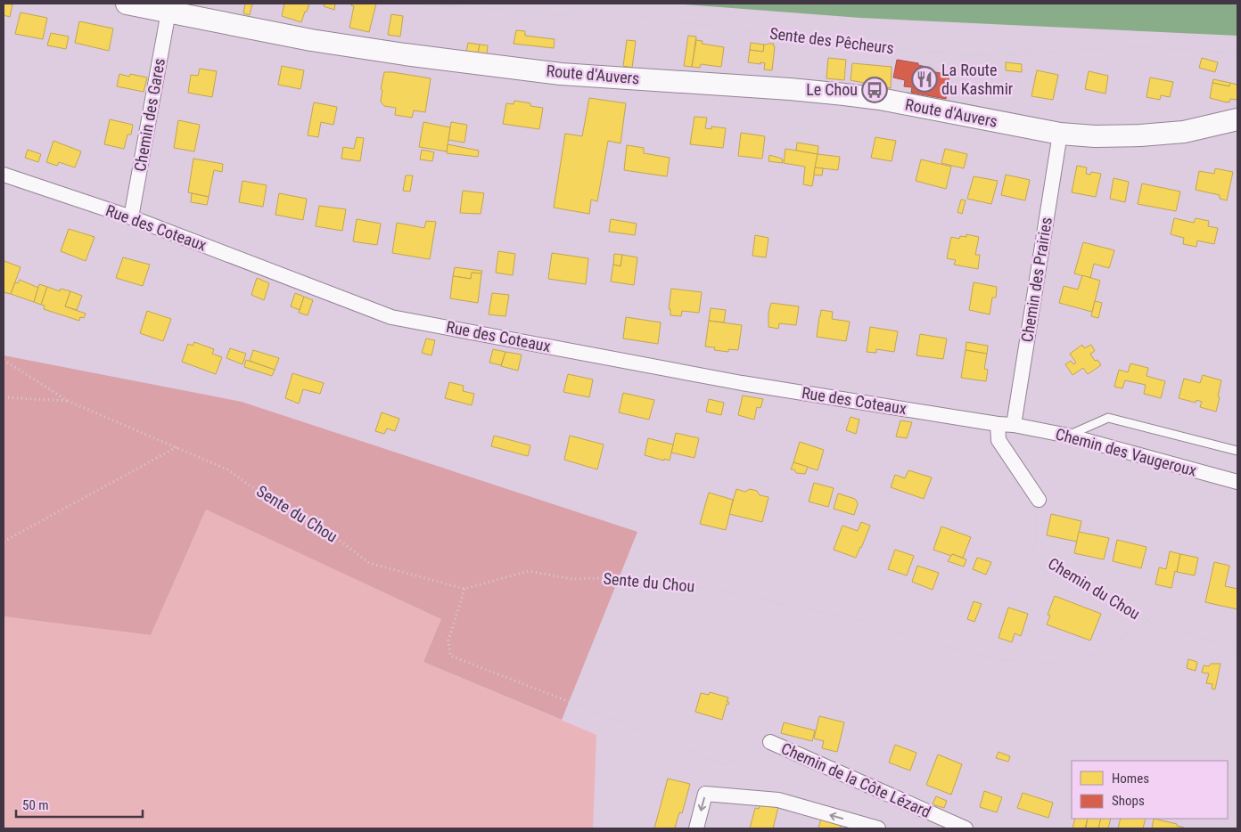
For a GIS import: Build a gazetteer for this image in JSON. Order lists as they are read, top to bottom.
{
  "streets": {
    "main road": ["Route d'Auvers"],
    "street": [
      "Chemin des Gares",
      "Rue des Coteaux",
      "Chemin des Prairies",
      "Chemin des Vaugeroux",
      "Chemin de la Côte Lézard"
    ],
    "path": ["Sente des Pêcheurs", "Sente du Chou", "Chemin du Chou"]
  },
  "crossings": [
    ["Route d'Auvers", "Chemin des Gares"],
    ["Route d'Auvers", "Chemin des Prairies"],
    ["Chemin des Gares", "Rue des Coteaux"],
    ["Rue des Coteaux", "Chemin des Prairies"],
    ["Rue des Coteaux", "Chemin des Vaugeroux"],
    ["Chemin des Prairies", "Chemin des Vaugeroux"],
    ["Sente du Chou", "Chemin du Chou"]
  ],
  "places": {
    "restaurant": ["La Route du Kashmir"],
    "bus stop": ["Le Chou"]
  },
  "legend": ["Homes", "Shops"],
  "scale_bar": "50 m"
}
